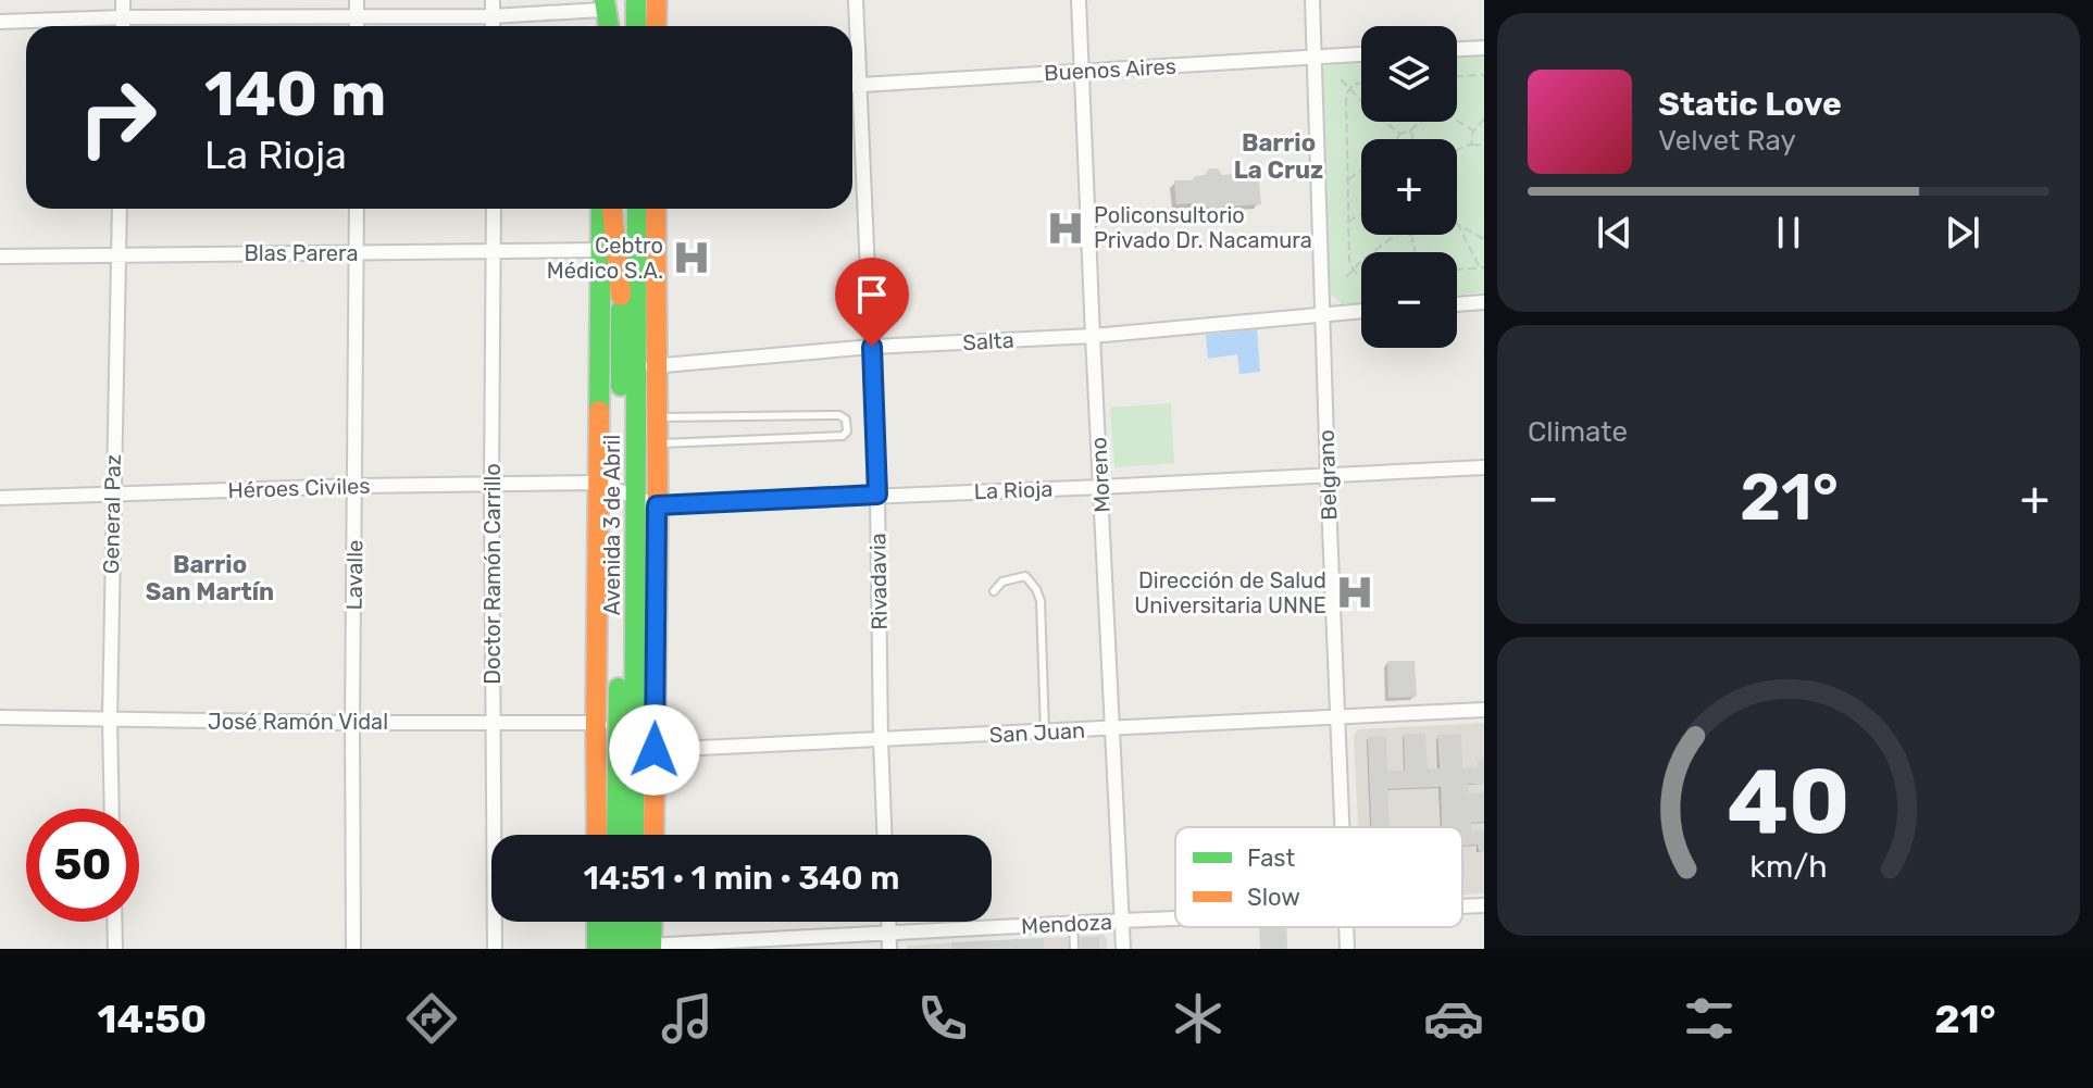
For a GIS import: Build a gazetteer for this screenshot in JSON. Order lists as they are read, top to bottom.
{
  "streets": {
    "main road": ["Avenida 3 de Abril"],
    "street": [
      "Buenos Aires",
      "Blas Parera",
      "Salta",
      "Moreno",
      "Belgrano",
      "Héroes Civiles",
      "La Rioja",
      "General Paz",
      "Doctor Ramón Carrillo",
      "Lavalle",
      "Rivadavia",
      "José Ramón Vidal",
      "San Juan",
      "Mendoza"
    ]
  },
  "crossings": [
    ["Buenos Aires", "Moreno"],
    ["Buenos Aires", "Belgrano"],
    ["Buenos Aires", "Rivadavia"],
    ["Blas Parera", "General Paz"],
    ["Blas Parera", "Avenida 3 de Abril"],
    ["Blas Parera", "Doctor Ramón Carrillo"],
    ["Blas Parera", "Lavalle"],
    ["Salta", "Moreno"],
    ["Salta", "Belgrano"],
    ["Salta", "Avenida 3 de Abril"],
    ["Salta", "Rivadavia"],
    ["Moreno", "La Rioja"],
    ["Moreno", "San Juan"],
    ["Moreno", "Mendoza"],
    ["Belgrano", "La Rioja"],
    ["Belgrano", "San Juan"],
    ["Héroes Civiles", "La Rioja"],
    ["Héroes Civiles", "General Paz"],
    ["Héroes Civiles", "Avenida 3 de Abril"],
    ["Héroes Civiles", "Doctor Ramón Carrillo"],
    ["Héroes Civiles", "Lavalle"],
    ["La Rioja", "Avenida 3 de Abril"],
    ["La Rioja", "Rivadavia"],
    ["General Paz", "José Ramón Vidal"],
    ["Avenida 3 de Abril", "José Ramón Vidal"],
    ["Avenida 3 de Abril", "San Juan"],
    ["Doctor Ramón Carrillo", "José Ramón Vidal"],
    ["Lavalle", "José Ramón Vidal"],
    ["Rivadavia", "San Juan"]
  ],
  "districts": ["Barrio La Cruz", "Barrio San Martín"],
  "places": {
    "hospital": ["Policonsultorio Privado Dr. Nacamura", "Cebtro Médico S.A.", "Dirección de Salud Universitaria UNNE"]
  },
  "legend": ["Fast", "Slow"],
  "page": {
    "map_buttons": ["+", "−"],
    "turn": ["140 m", "La Rioja"],
    "song": ["Static Love", "Velvet Ray"],
    "tile": "Climate",
    "heat": ["−", "21°", "+"],
    "limit": "50",
    "trip": "14:51 · 1 min · 340 m",
    "tabs": ["14:50", "21°"],
    "gauge": ["40", "km/h"]
  }
}
